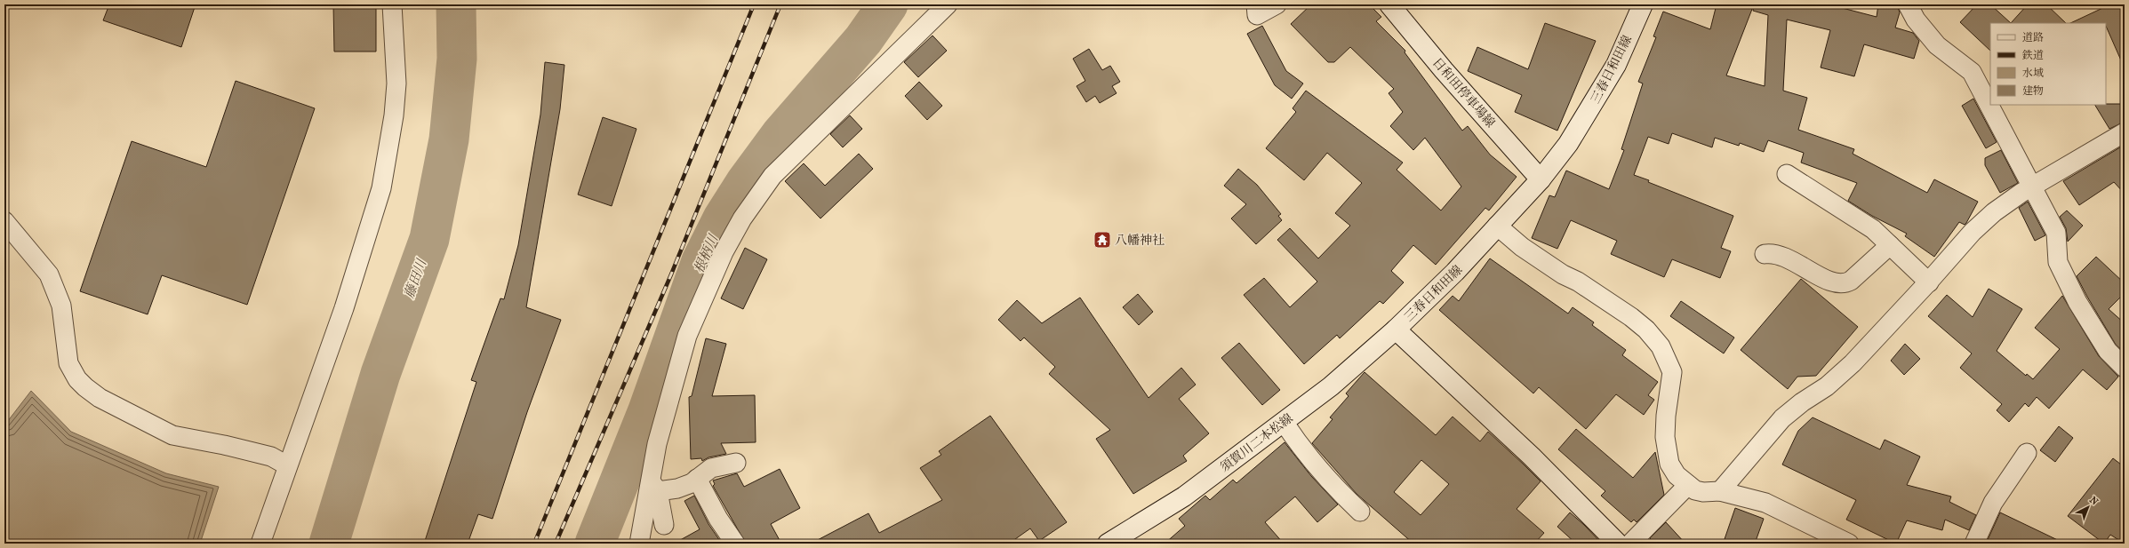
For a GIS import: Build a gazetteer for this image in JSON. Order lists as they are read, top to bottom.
{
  "streets": {
    "main road": ["三春日和田線", "日和田停車場線", "須賀川二本松線"]
  },
  "crossings": [
    ["三春日和田線", "日和田停車場線"],
    ["三春日和田線", "須賀川二本松線"]
  ],
  "water": ["根柄川", "藤田川"],
  "places": {
    "temple": ["八幡神社"]
  },
  "legend": [
    "道路",
    "鉄道",
    "水域",
    "建物"
  ],
  "north": "top right"
}
